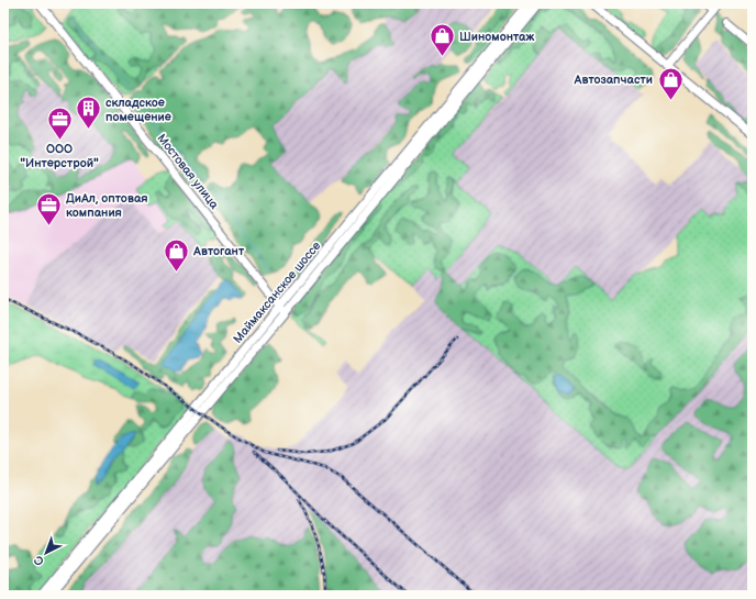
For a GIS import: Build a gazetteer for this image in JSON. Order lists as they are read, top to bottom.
{
  "streets": {
    "main road": ["Мостовая улица", "Маймаксанское шоссе"]
  },
  "crossings": [
    ["Мостовая улица", "Маймаксанское шоссе"]
  ],
  "places": {
    "shop": ["Шиномонтаж", "Автозапчасти", "Автогант"],
    "building": ["складское помещение"],
    "office": ["ООО \"Интерстрой\"", "ДиАл, оптовая компания"]
  },
  "north": "bottom left"
}
